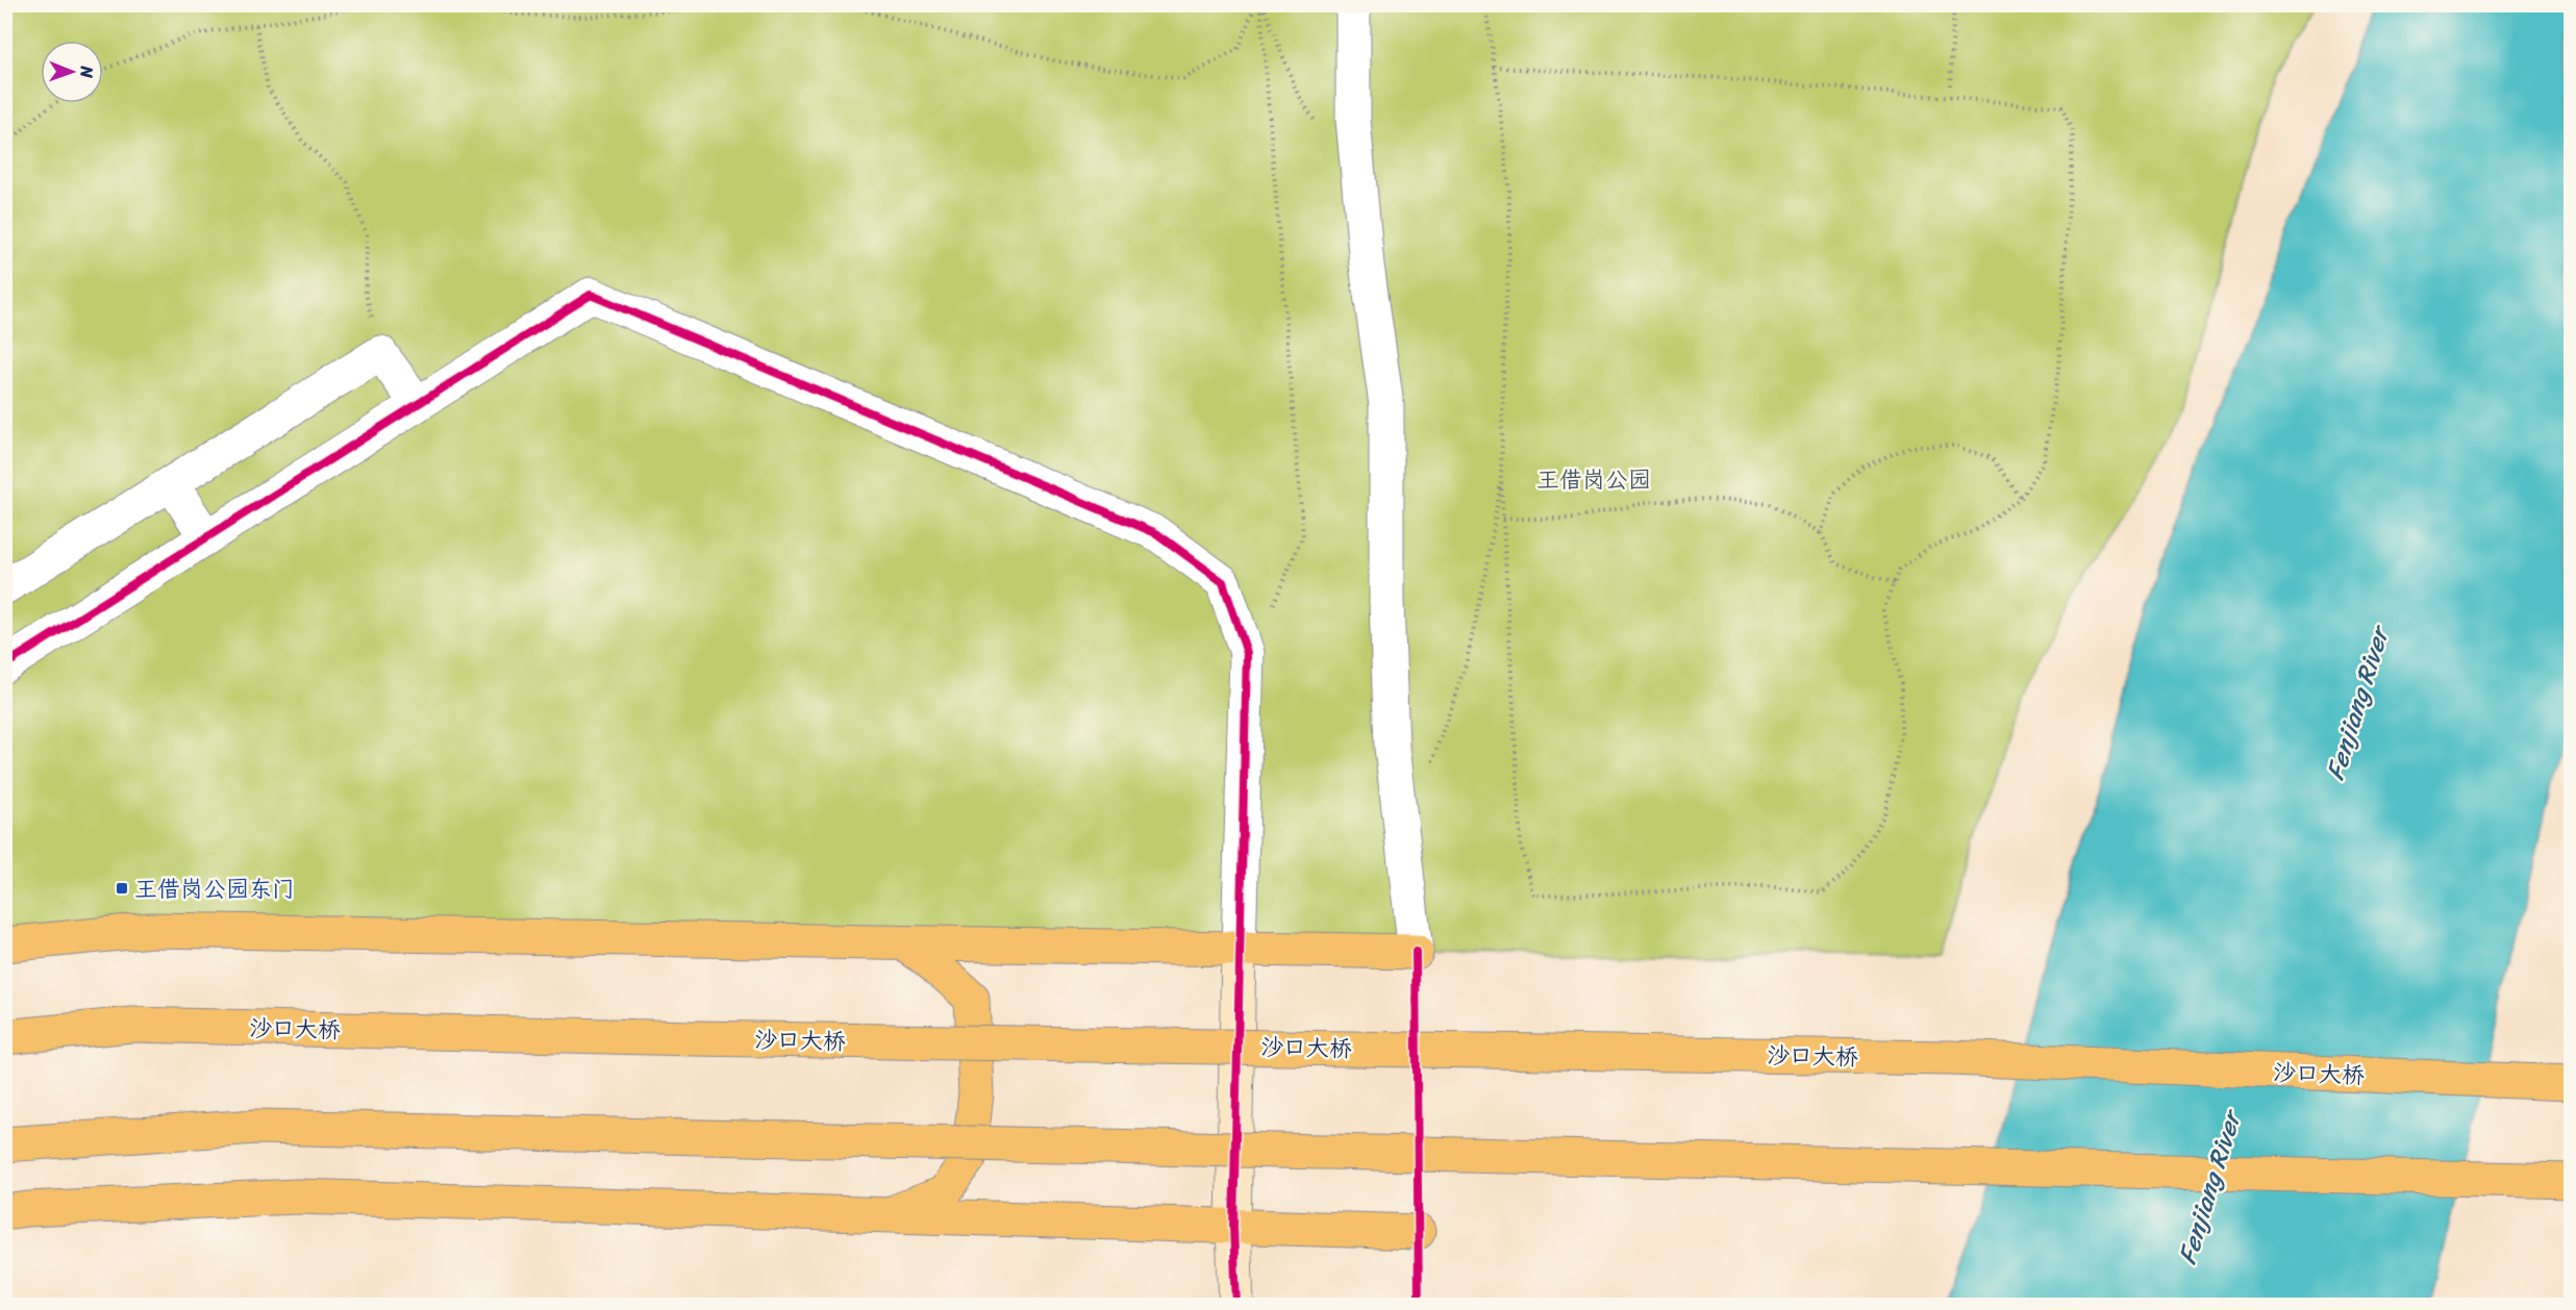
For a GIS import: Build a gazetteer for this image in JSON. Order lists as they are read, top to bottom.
{
  "streets": {
    "main road": ["沙口大桥"]
  },
  "water": ["Fenjiang River"],
  "parks": ["王借岗公园"],
  "places": {
    "transit": ["王借岗公园东门"]
  },
  "north": "right"
}
